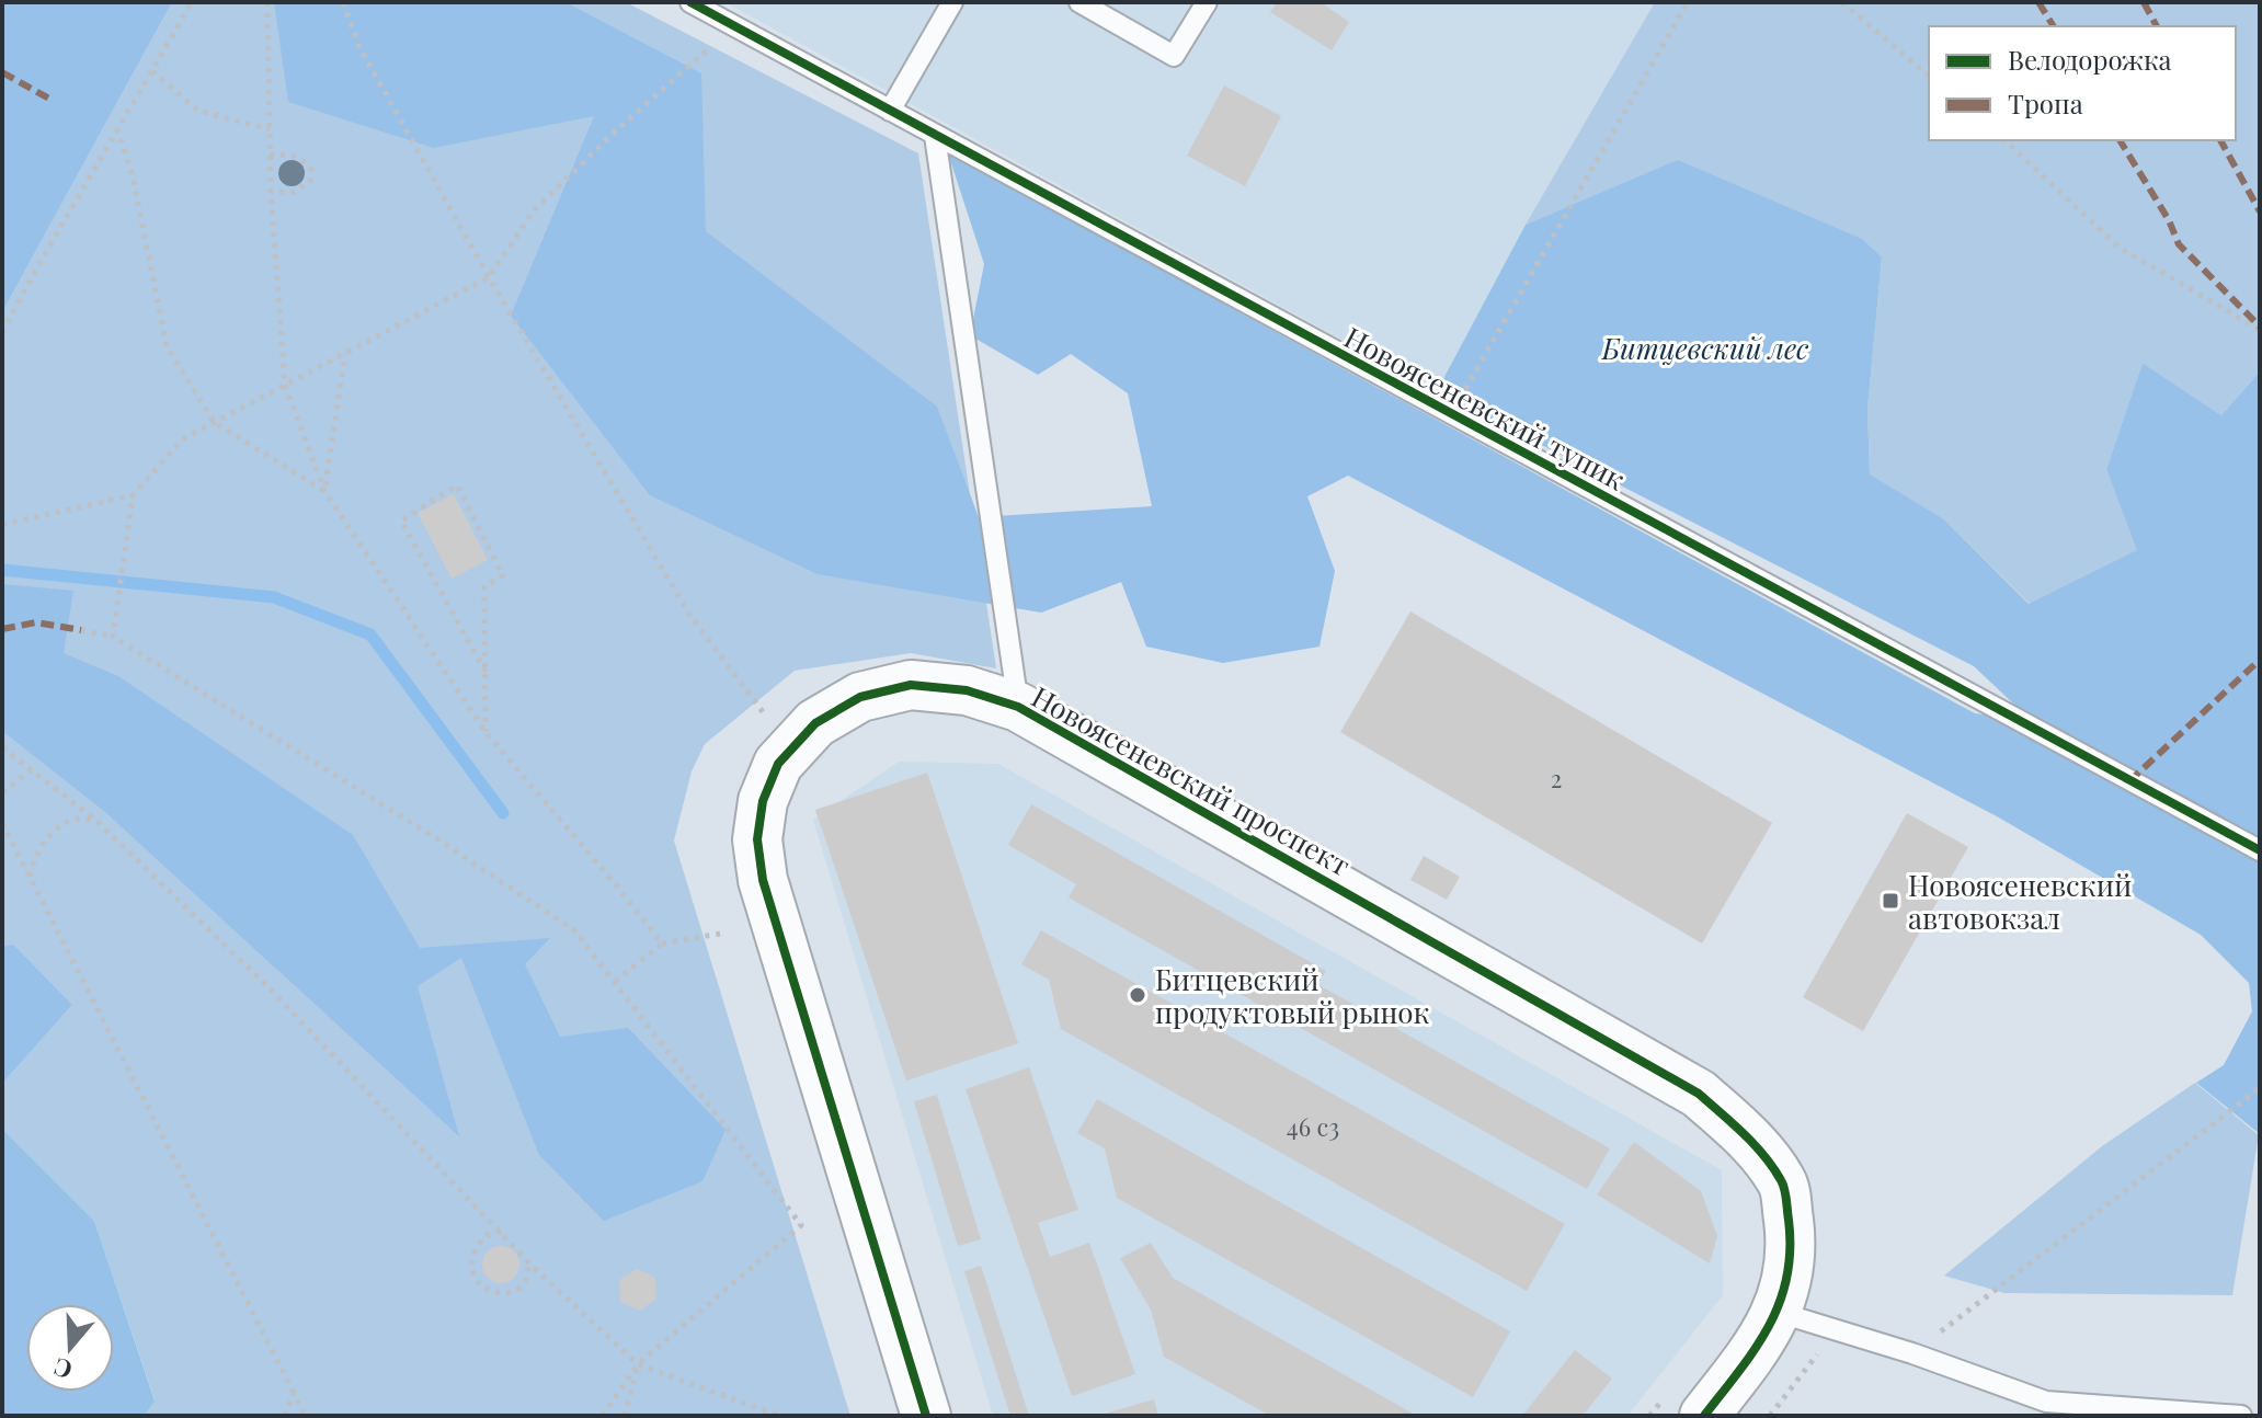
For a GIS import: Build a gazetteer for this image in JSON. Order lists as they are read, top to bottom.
{
  "streets": {
    "street": ["Новоясеневский проспект"],
    "lane": ["Новоясеневский тупик"]
  },
  "parks": ["Битцевский лес"],
  "places": {
    "transit": ["Новоясеневский автовокзал"],
    "other": ["Битцевский продуктовый рынок"]
  },
  "house_numbers": ["2", "46 с3"],
  "legend": ["Велодорожка", "Тропа"],
  "north": "bottom"
}
